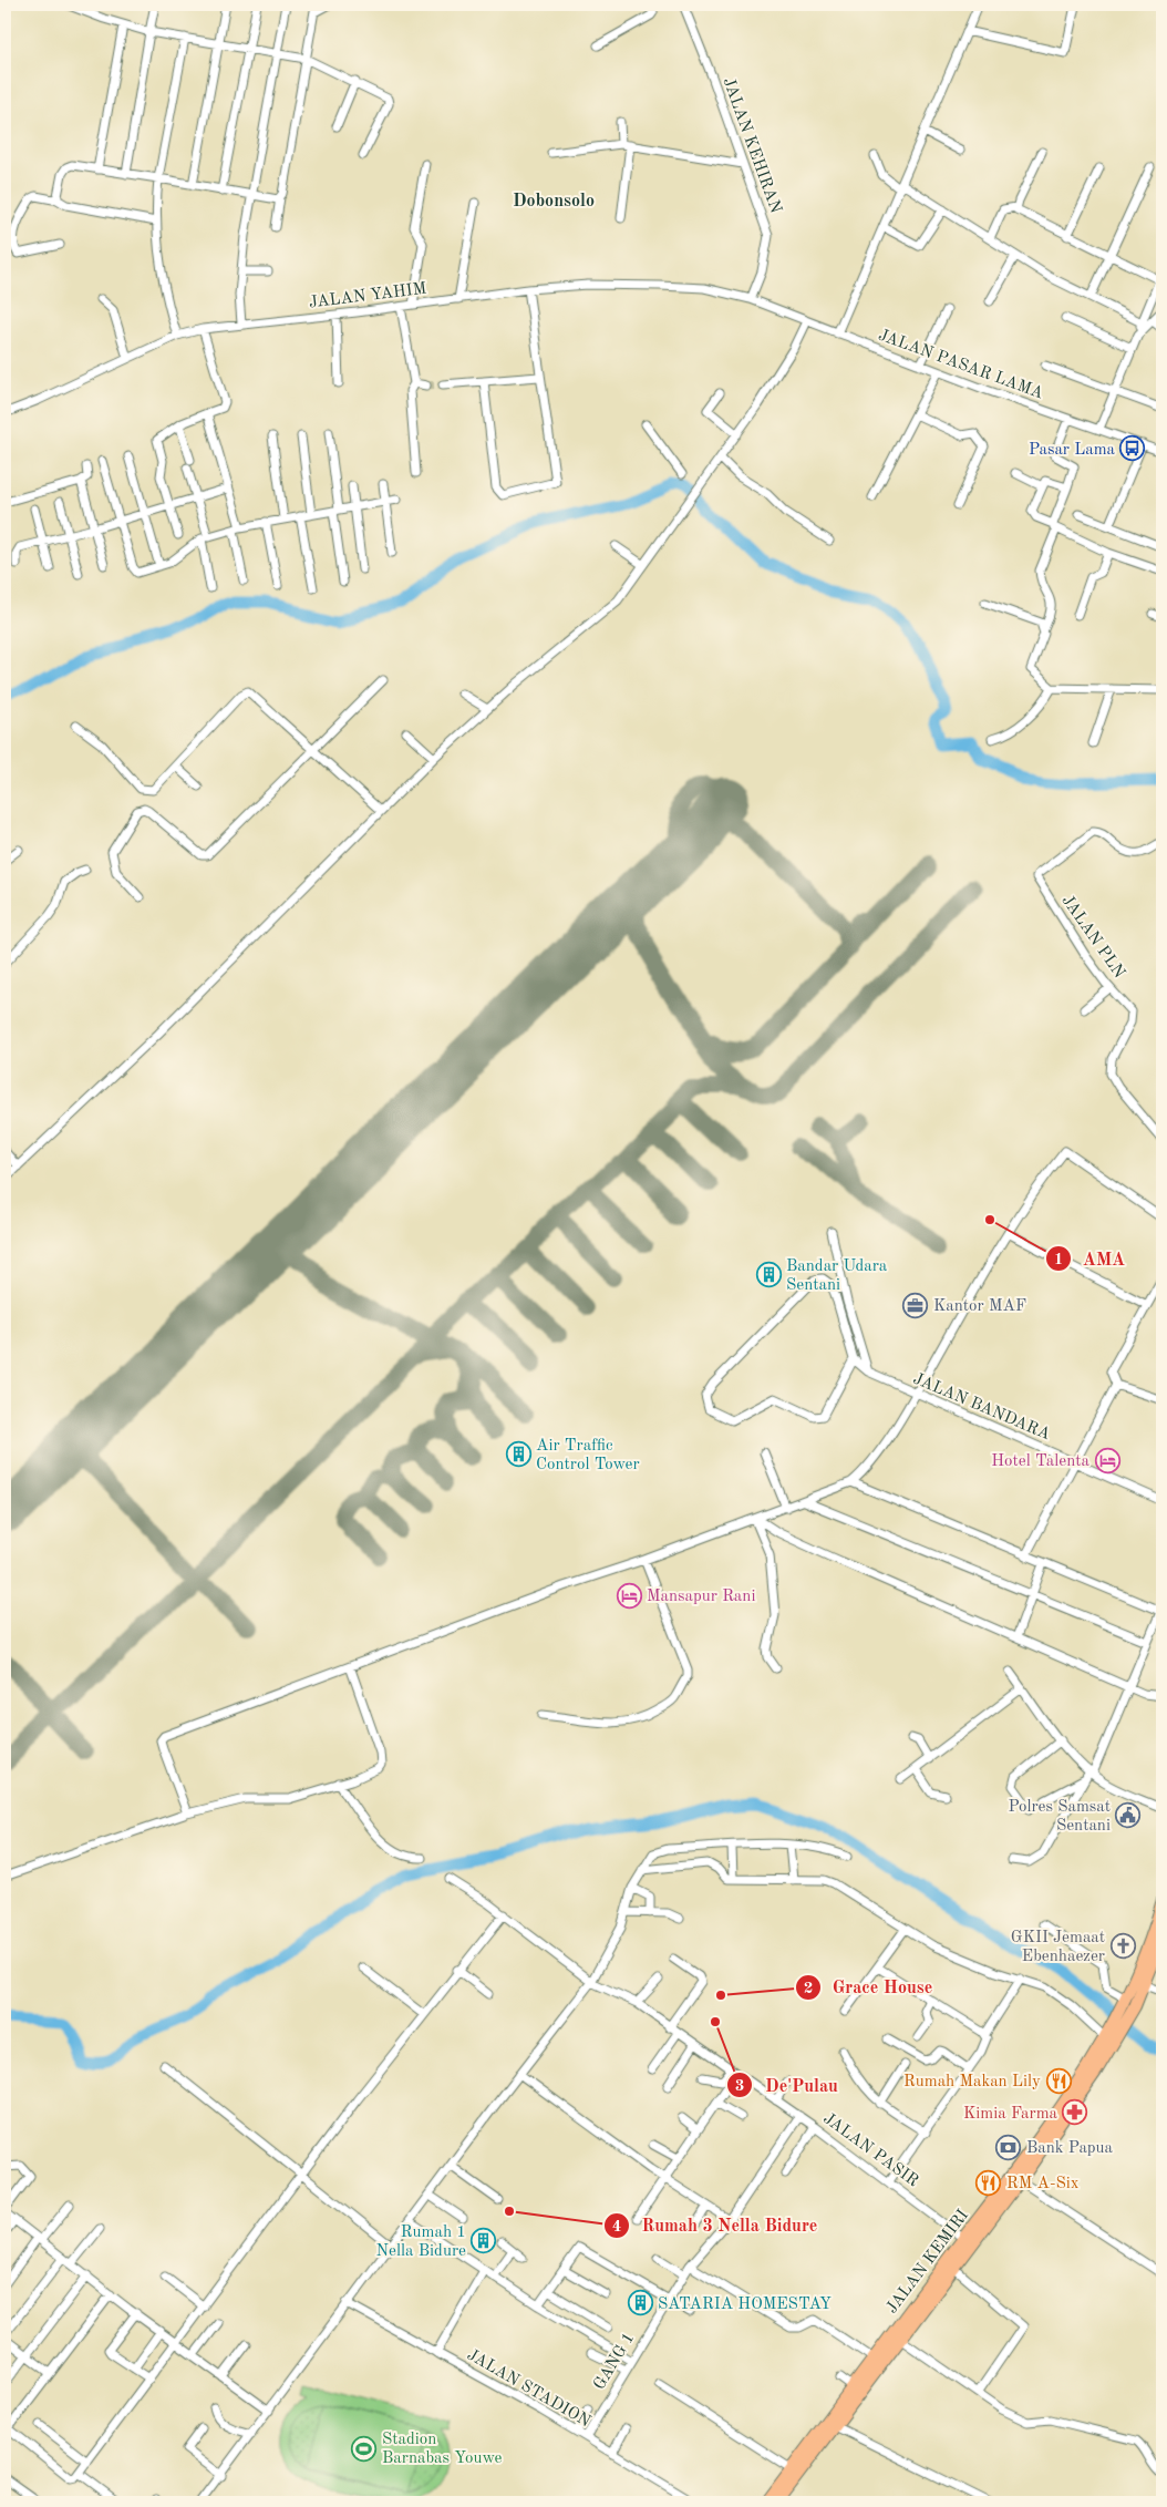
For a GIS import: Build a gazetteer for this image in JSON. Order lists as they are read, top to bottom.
{
  "streets": {
    "highway": ["JALAN KEMIRI"],
    "street": [
      "JALAN KEHIRAN",
      "JALAN YAHIM",
      "JALAN PASAR LAMA",
      "JALAN PLN",
      "JALAN BANDARA",
      "JALAN PASIR",
      "GANG 1",
      "JALAN STADION"
    ]
  },
  "crossings": [
    ["JALAN KEHIRAN", "JALAN YAHIM"],
    ["JALAN KEHIRAN", "JALAN PASAR LAMA"],
    ["JALAN YAHIM", "JALAN PASAR LAMA"],
    ["JALAN PASIR", "JALAN KEMIRI"],
    ["JALAN PASIR", "GANG 1"],
    ["GANG 1", "JALAN STADION"]
  ],
  "districts": ["Dobonsolo"],
  "places": {
    "bus stop": ["Pasar Lama"],
    "other": [
      "AMA",
      "Grace House",
      "De'Pulau",
      "Rumah 3 Nella Bidure"
    ],
    "building": [
      "Bandar Udara Sentani",
      "Air Traffic Control Tower",
      "Rumah 1 Nella Bidure",
      "SATARIA HOMESTAY"
    ],
    "office": ["Kantor MAF"],
    "hotel": ["Hotel Talenta", "Mansapur Rani"],
    "public building": ["Polres Samsat Sentani"],
    "church": ["GKII Jemaat Ebenhaezer"],
    "restaurant": ["Rumah Makan Lily", "RM A-Six"],
    "pharmacy": ["Kimia Farma"],
    "bank": ["Bank Papua"],
    "sports": ["Stadion Barnabas Youwe"]
  }
}
